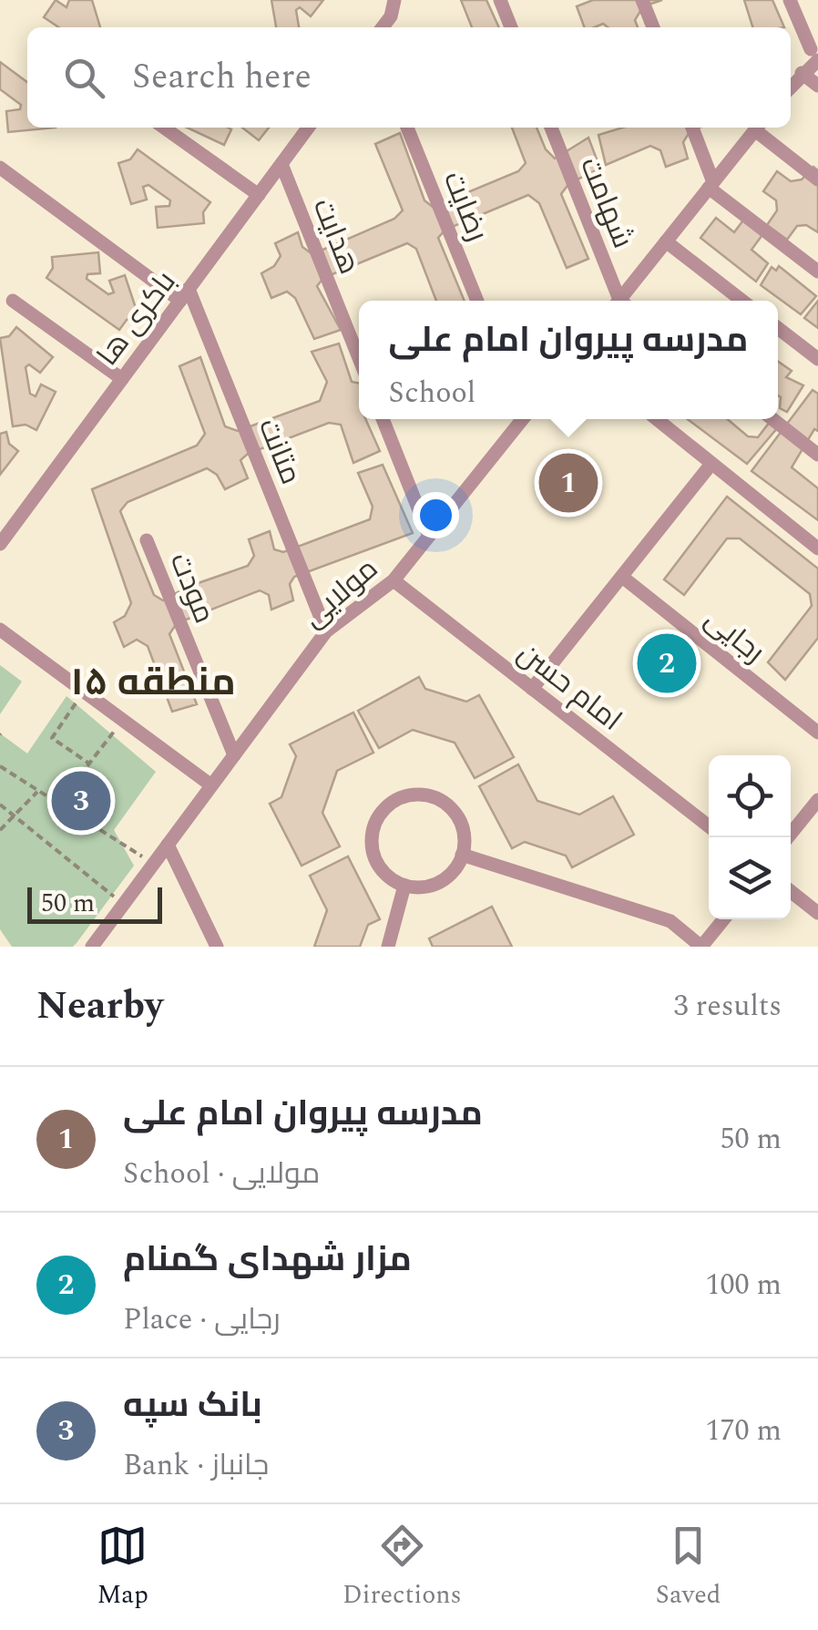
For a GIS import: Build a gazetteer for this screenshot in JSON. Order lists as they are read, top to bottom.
{
  "streets": {
    "street": [
      "شهامت",
      "رضایت",
      "هدایت",
      "باکری ها",
      "متانت",
      "مودت",
      "مولايی",
      "رجایی",
      "امام حسن"
    ]
  },
  "crossings": [
    ["هدایت", "باکری ها"],
    ["باکری ها", "متانت"],
    ["متانت", "مولايی"],
    ["مودت", "مولايی"],
    ["مولايی", "امام حسن"]
  ],
  "districts": ["منطقه ۱۵"],
  "scale_bar": "50 m",
  "page": {
    "search": "Search here",
    "popup": ["مدرسه پیروان امام علی", "School"],
    "pins": ["1", "2", "3"],
    "scale": "50 m",
    "heading": ["Nearby", "3 results"],
    "list": [
      {
        "mark": "1",
        "name": "مدرسه پیروان امام علی",
        "note": "School · مولايی",
        "value": "50 m"
      },
      {
        "mark": "2",
        "name": "مزار شهدای گمنام",
        "note": "Place · رجایی",
        "value": "100 m"
      },
      {
        "mark": "3",
        "name": "بانک سپه",
        "note": "Bank · جانباز",
        "value": "170 m"
      }
    ],
    "nav": ["Map", "Directions", "Saved"]
  }
}
